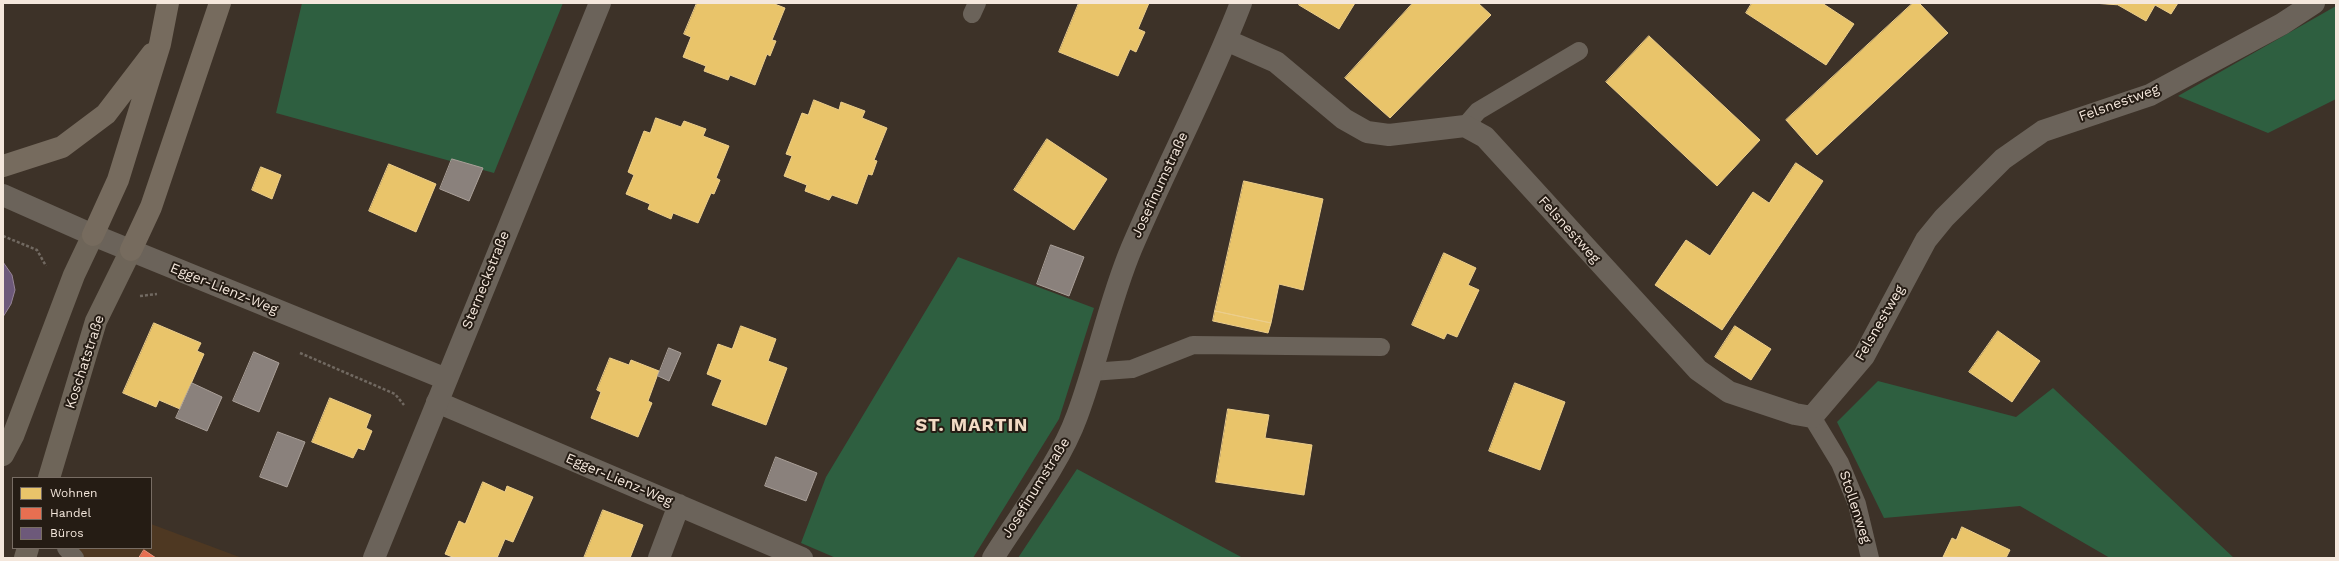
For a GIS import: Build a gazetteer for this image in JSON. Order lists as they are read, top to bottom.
{
  "streets": {
    "main road": ["Koschatstraße"],
    "street": [
      "Felsnestweg",
      "Josefinumstraße",
      "Sterneckstraße",
      "Egger-Lienz-Weg"
    ],
    "lane": ["Stollenweg"]
  },
  "crossings": [
    ["Felsnestweg", "Stollenweg"],
    ["Sterneckstraße", "Egger-Lienz-Weg"],
    ["Egger-Lienz-Weg", "Koschatstraße"]
  ],
  "districts": ["ST. MARTIN"],
  "legend": ["Wohnen", "Handel", "Büros"]
}
